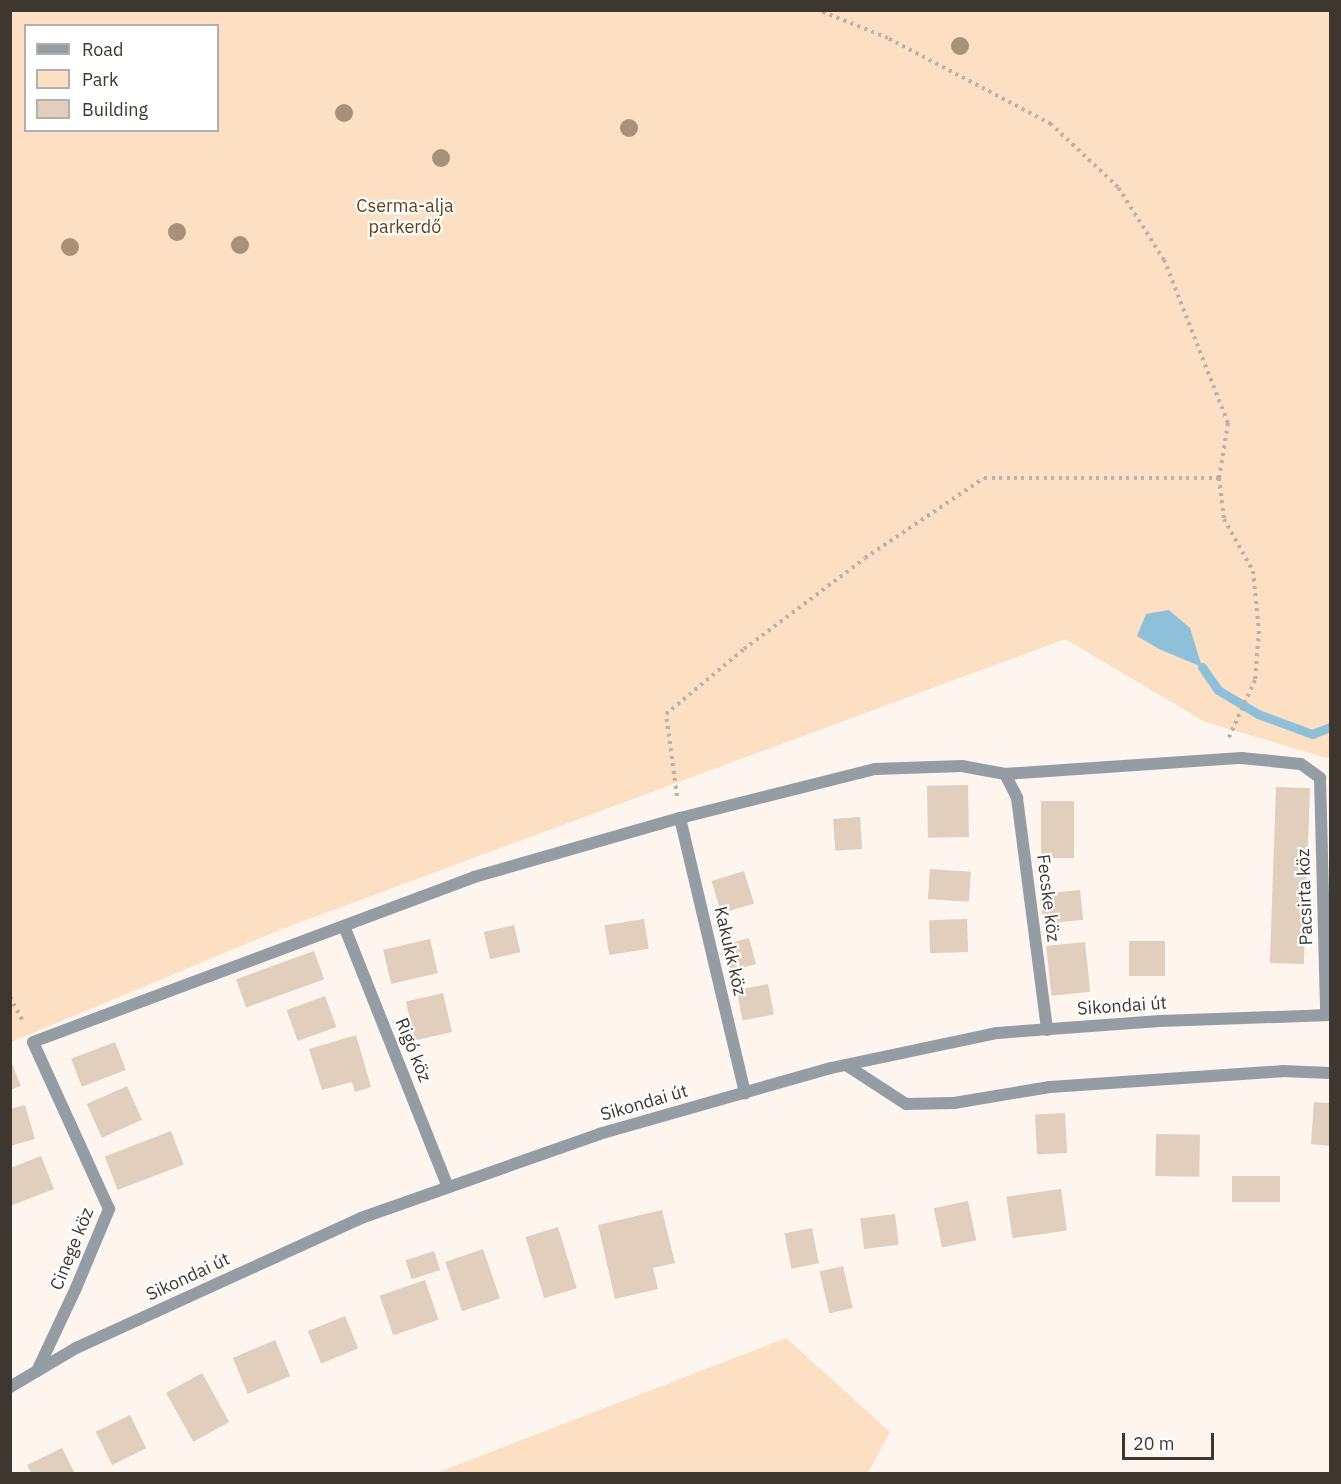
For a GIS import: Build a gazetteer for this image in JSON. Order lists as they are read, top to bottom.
{
  "streets": {
    "street": [
      "Pacsirta köz",
      "Fecske köz",
      "Kakukk köz",
      "Sikondai út",
      "Rigó köz",
      "Cinege köz"
    ]
  },
  "crossings": [
    ["Pacsirta köz", "Sikondai út"],
    ["Fecske köz", "Sikondai út"],
    ["Kakukk köz", "Sikondai út"],
    ["Sikondai út", "Rigó köz"],
    ["Sikondai út", "Cinege köz"]
  ],
  "parks": ["Cserma-alja parkerdő"],
  "legend": ["Road", "Park", "Building"],
  "scale_bar": "20 m"
}
